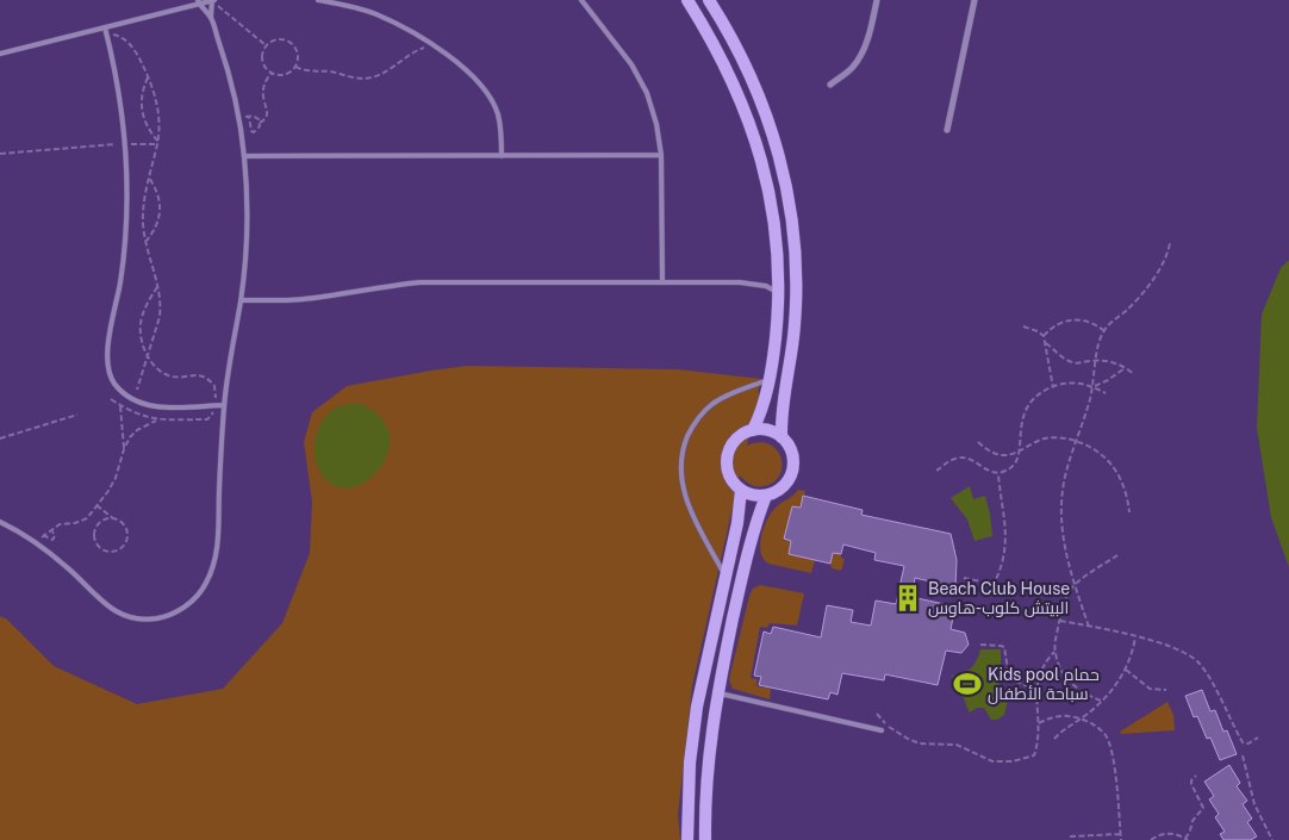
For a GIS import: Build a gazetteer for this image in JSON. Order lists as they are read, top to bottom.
{
  "places": {
    "building": ["Beach Club House البيتش كلوب-هاوس"],
    "sports": ["Kids pool حمام سباحة الأطفال"]
  }
}
